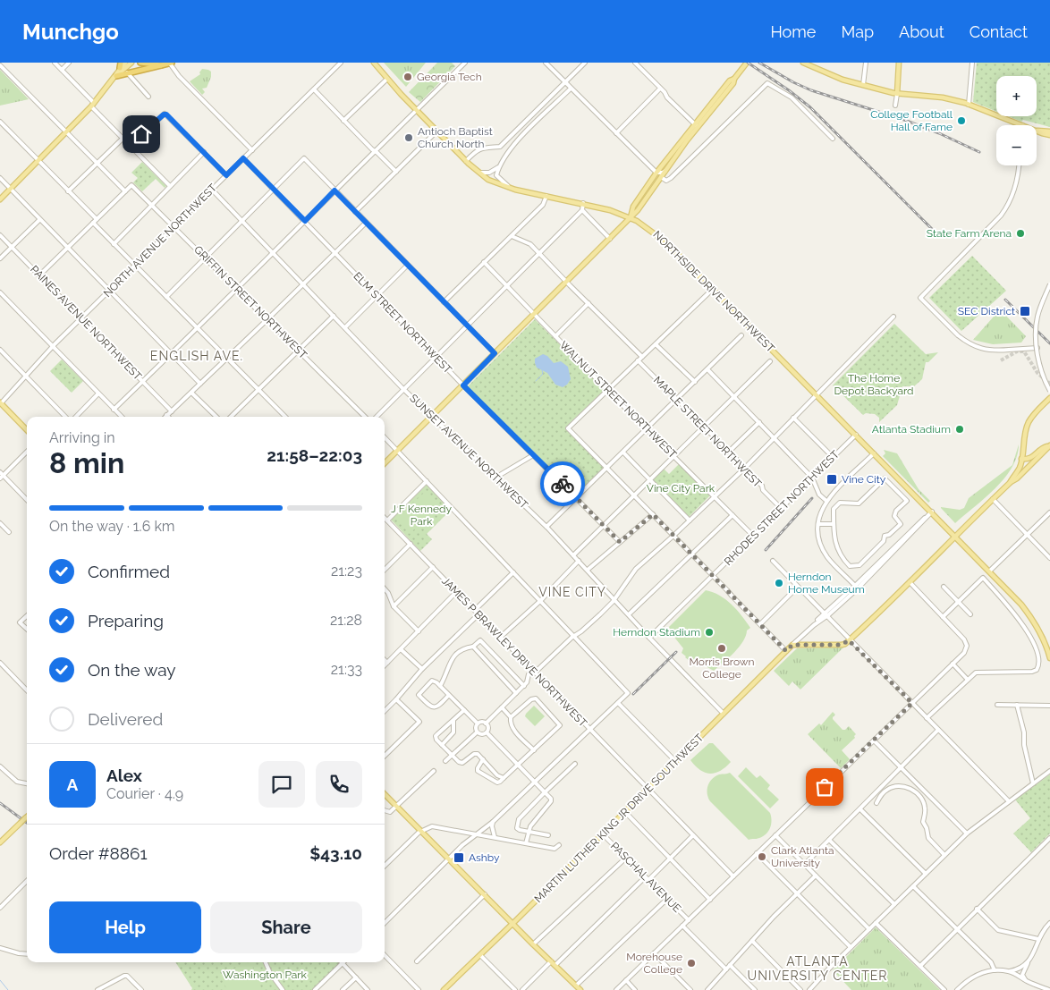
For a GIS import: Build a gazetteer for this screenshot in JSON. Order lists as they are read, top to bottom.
{
  "streets": {
    "main road": ["NORTHSIDE DRIVE NORTHWEST", "MARTIN LUTHER KING JR DRIVE SOUTHWEST"],
    "street": [
      "NORTH AVENUE NORTHWEST",
      "GRIFFIN STREET NORTHWEST",
      "PAINES AVENUE NORTHWEST",
      "ELM STREET NORTHWEST",
      "WALNUT STREET NORTHWEST",
      "MAPLE STREET NORTHWEST",
      "SUNSET AVENUE NORTHWEST",
      "RHODES STREET NORTHWEST",
      "JAMES P BRAWLEY DRIVE NORTHWEST",
      "PASCHAL AVENUE"
    ]
  },
  "crossings": [
    ["NORTH AVENUE NORTHWEST", "GRIFFIN STREET NORTHWEST"],
    ["NORTH AVENUE NORTHWEST", "PAINES AVENUE NORTHWEST"],
    ["NORTH AVENUE NORTHWEST", "ELM STREET NORTHWEST"],
    ["NORTH AVENUE NORTHWEST", "SUNSET AVENUE NORTHWEST"],
    ["NORTHSIDE DRIVE NORTHWEST", "RHODES STREET NORTHWEST"],
    ["WALNUT STREET NORTHWEST", "RHODES STREET NORTHWEST"],
    ["SUNSET AVENUE NORTHWEST", "RHODES STREET NORTHWEST"],
    ["SUNSET AVENUE NORTHWEST", "MARTIN LUTHER KING JR DRIVE SOUTHWEST"],
    ["JAMES P BRAWLEY DRIVE NORTHWEST", "MARTIN LUTHER KING JR DRIVE SOUTHWEST"],
    ["MARTIN LUTHER KING JR DRIVE SOUTHWEST", "PASCHAL AVENUE"]
  ],
  "districts": ["ENGLISH AVE.", "VINE CITY", "ATLANTA UNIVERSITY CENTER"],
  "parks": [
    "The Home Depot Backyard",
    "Vine City Park",
    "J F Kennedy Park",
    "Washington Park"
  ],
  "places": {
    "other": [
      "Georgia Tech",
      "College Football Hall of Fame",
      "Antioch Baptist Church North",
      "State Farm Arena",
      "Atlanta Stadium",
      "Herndon Home Museum",
      "Herndon Stadium",
      "Morris Brown College",
      "Clark Atlanta University",
      "Morehouse College"
    ],
    "transit": ["SEC District", "Vine City", "Ashby"]
  },
  "page": {
    "header": "Munchgo",
    "nav": [
      "Home",
      "Map",
      "About",
      "Contact"
    ],
    "map_buttons": ["+", "−"],
    "heading": ["8 min", "Arriving in", "21:58–22:03"],
    "panel": [
      "Alex",
      "Courier · 4.9",
      "Order #8861",
      "$43.10"
    ],
    "bar": "On the way · 1.6 km",
    "list": [
      ["Confirmed", "21:23"],
      ["Preparing", "21:28"],
      ["On the way", "21:33"],
      "Delivered"
    ],
    "round": "A",
    "buttons": ["Help", "Share"]
  }
}
